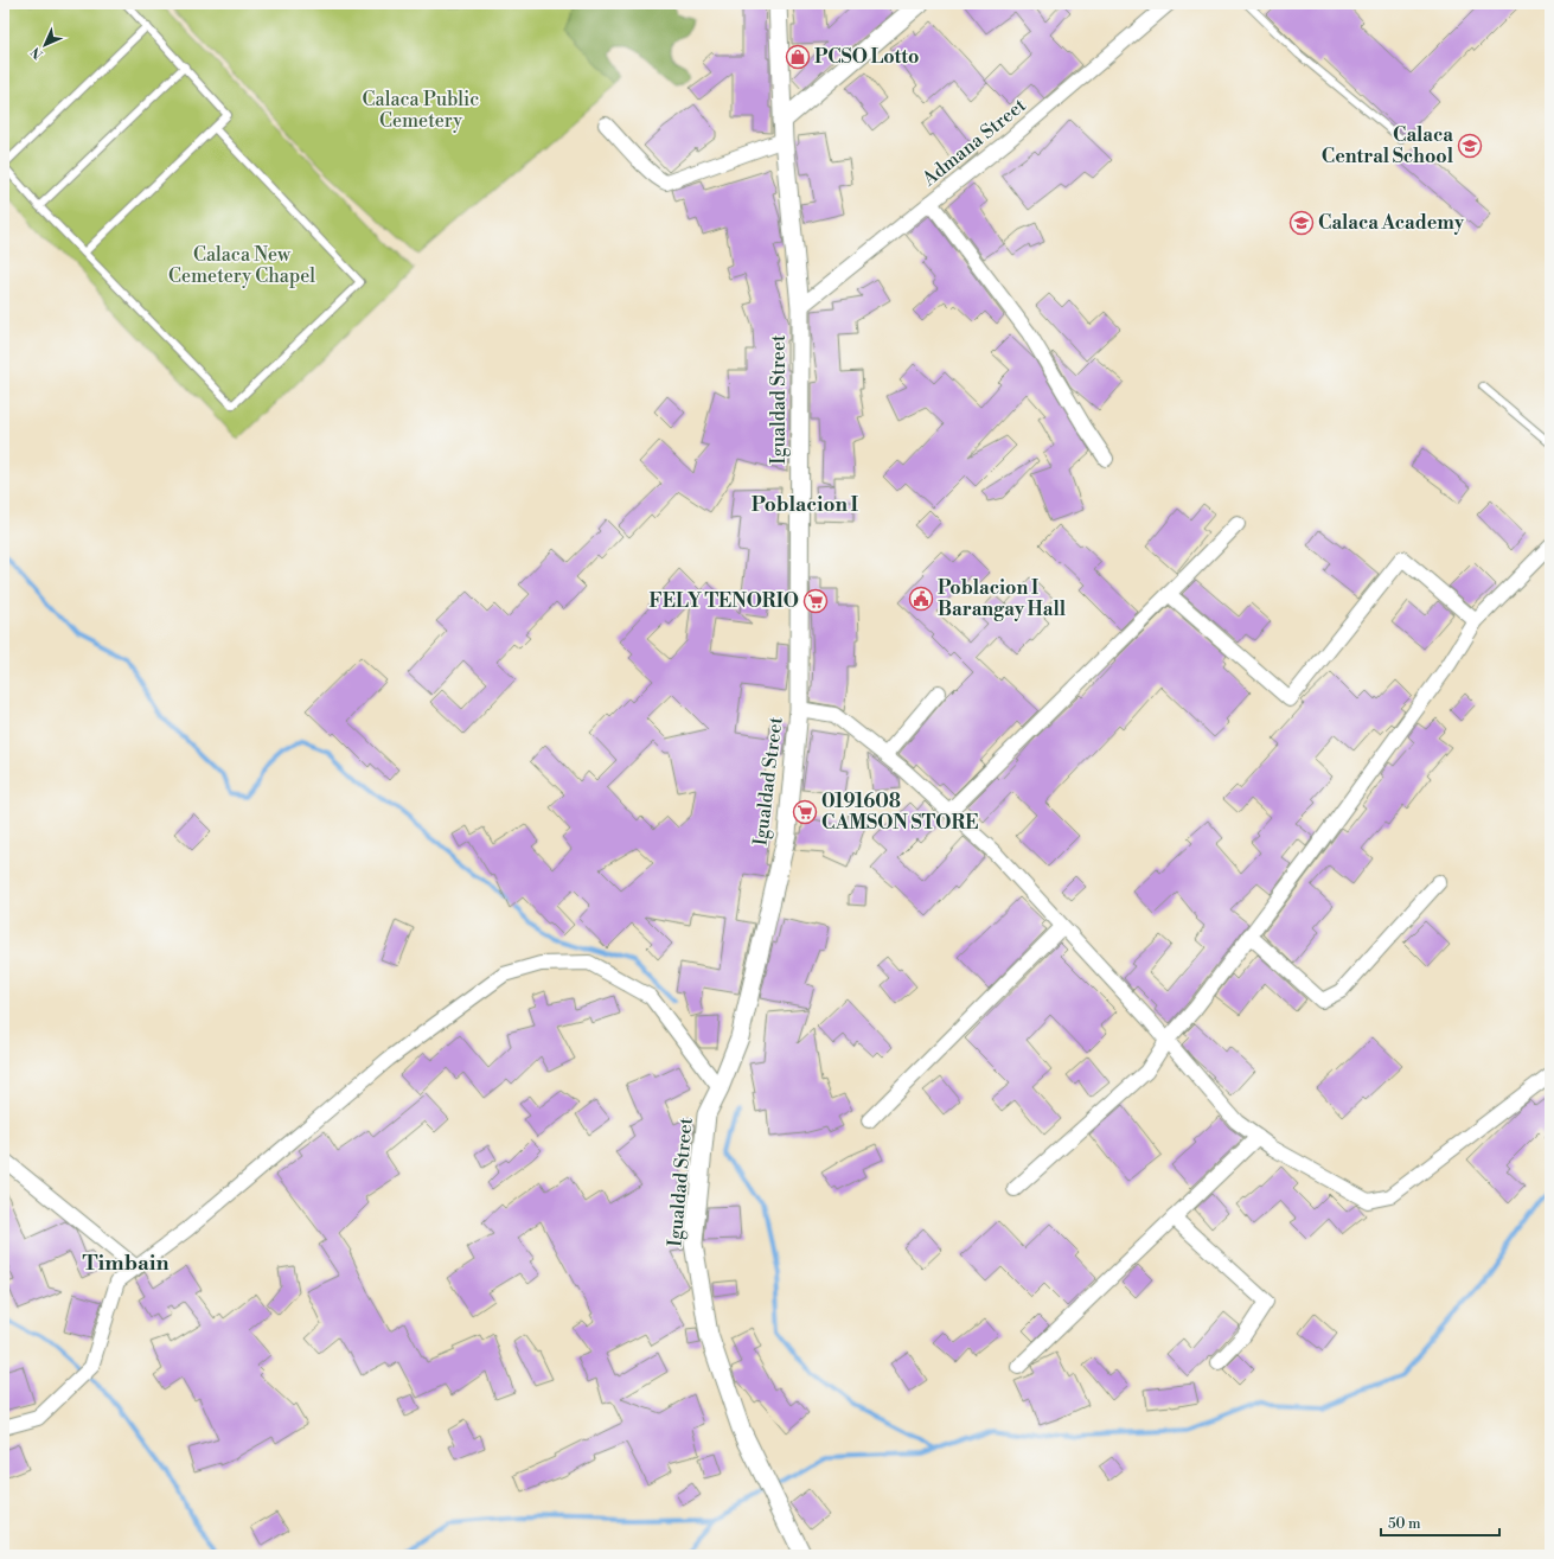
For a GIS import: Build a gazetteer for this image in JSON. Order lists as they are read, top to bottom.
{
  "streets": {
    "street": ["Admana Street", "Igualdad Street"]
  },
  "crossings": [
    ["Admana Street", "Igualdad Street"]
  ],
  "districts": ["Poblacion I", "Timbain"],
  "parks": ["Calaca Public Cemetery", "Calaca New Cemetery Chapel"],
  "places": {
    "shop": ["PCSO Lotto"],
    "school or university": ["Calaca Central School", "Calaca Academy"],
    "public building": ["Poblacion I Barangay Hall"],
    "supermarket": ["FELY TENORIO", "0191608 CAMSON STORE"]
  },
  "scale_bar": "50 m",
  "north": "bottom left"
}
